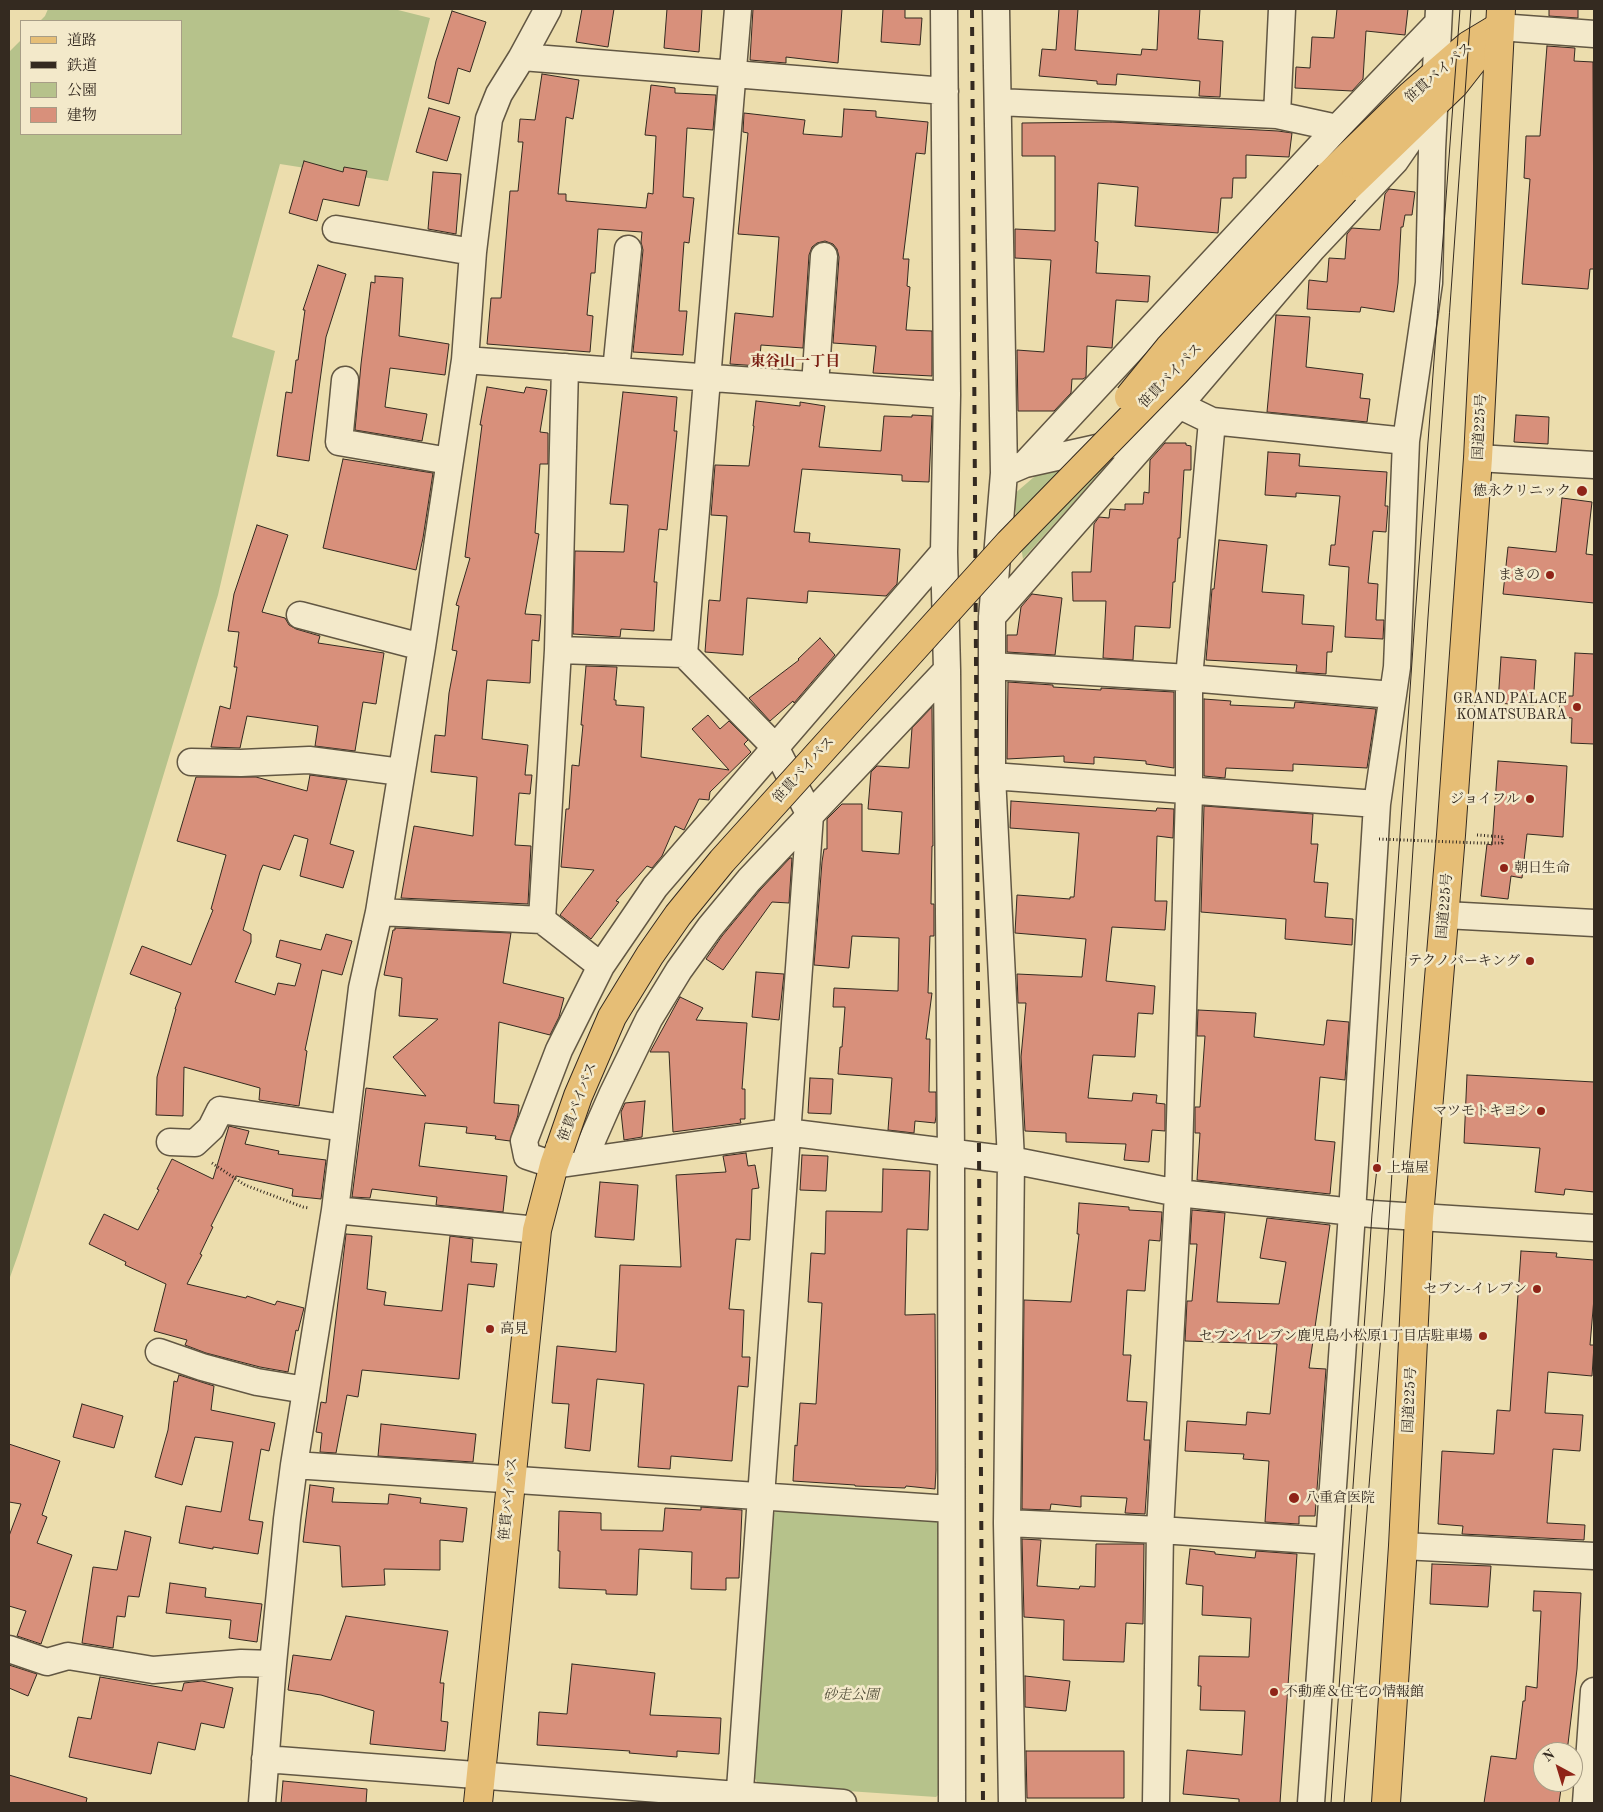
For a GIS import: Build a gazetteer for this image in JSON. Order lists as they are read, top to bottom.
{
  "streets": {
    "main road": ["笹貫バイパス", "国道225号"]
  },
  "crossings": [
    ["笹貫バイパス", "国道225号"]
  ],
  "districts": ["東谷山一丁目"],
  "parks": ["砂走公園"],
  "places": [
    "徳永クリニック",
    "まきの",
    "GRAND PALACE KOMATSUBARA",
    "ジョイフル",
    "朝日生命",
    "テクノパーキング",
    "マツモトキヨシ",
    "上塩屋",
    "セブン-イレブン",
    "高見",
    "セブンイレブン鹿児島小松原1丁目店駐車場",
    "八重倉医院",
    "不動産＆住宅の情報館"
  ],
  "legend": [
    "道路",
    "鉄道",
    "公園",
    "建物"
  ],
  "north": "top left"
}
